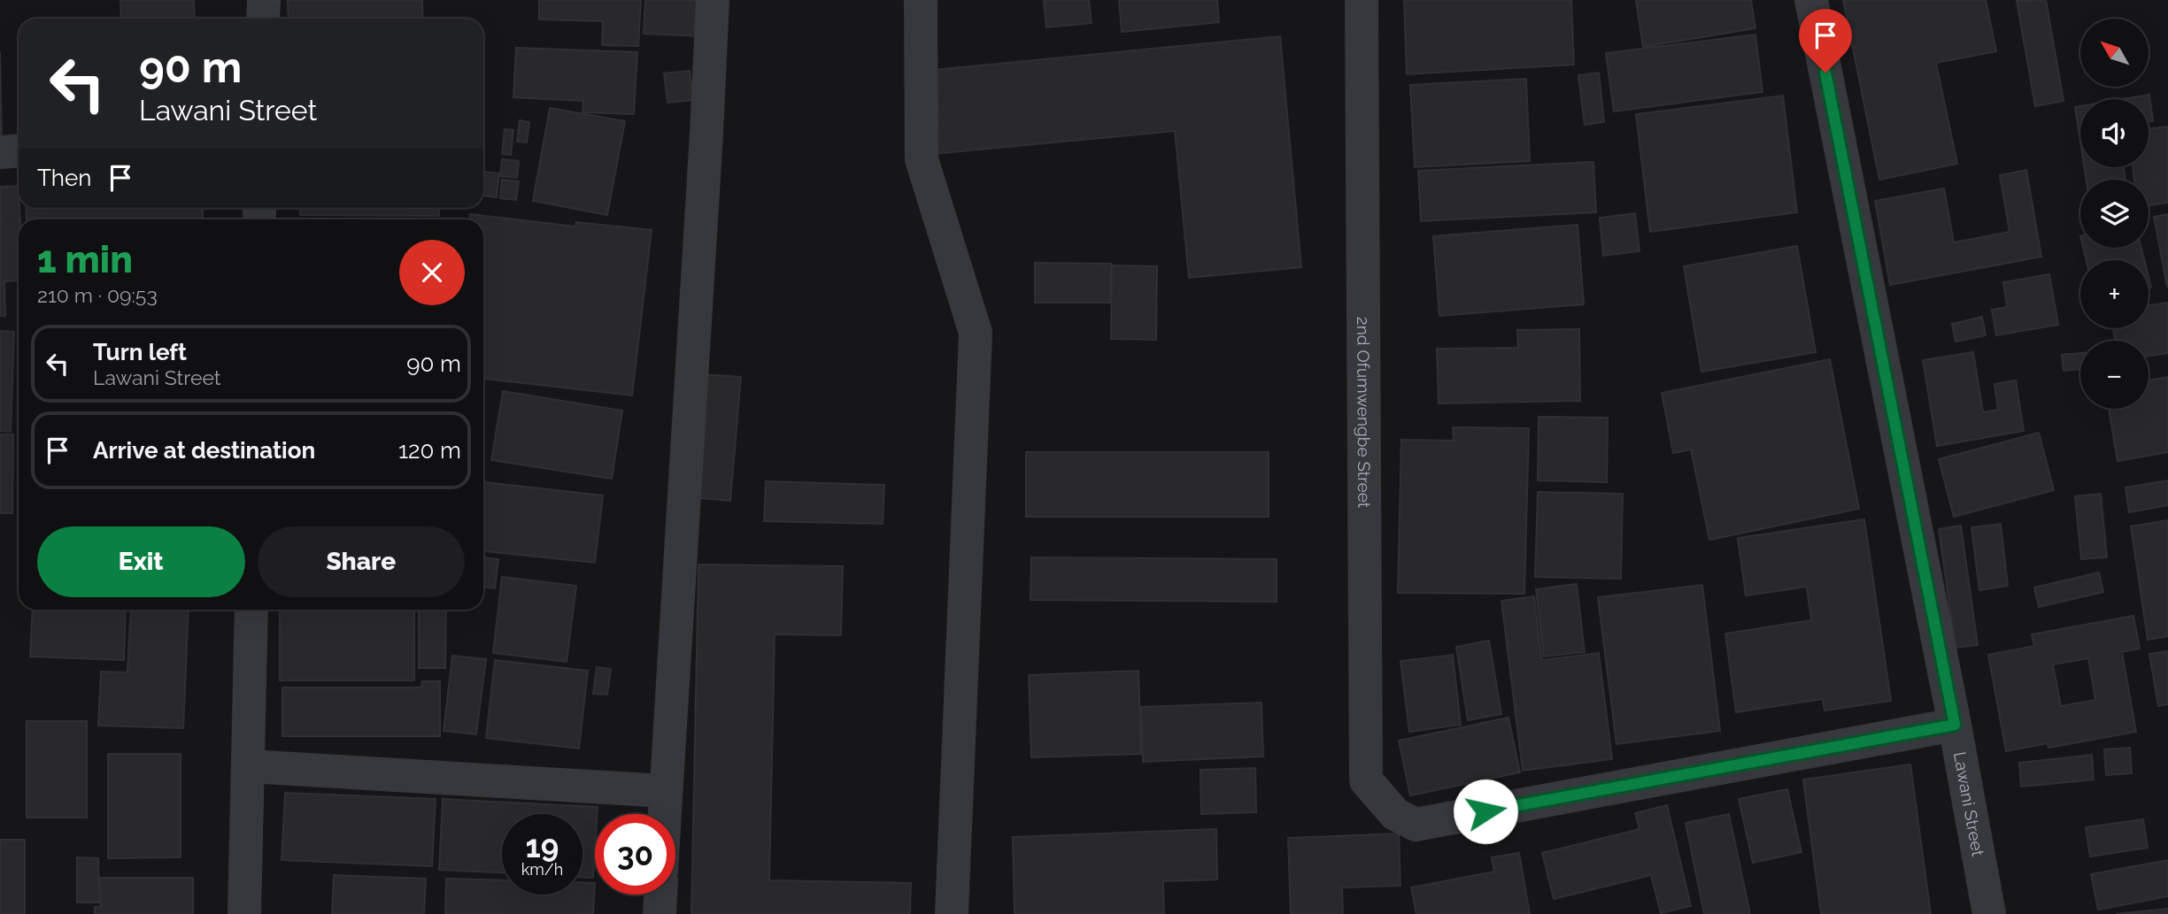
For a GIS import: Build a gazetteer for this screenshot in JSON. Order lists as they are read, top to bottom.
{
  "streets": {
    "street": ["2nd Ofumwengbe Street", "Lawani Street"]
  },
  "crossings": [
    ["2nd Ofumwengbe Street", "Lawani Street"]
  ],
  "north": "top left",
  "page": {
    "map_buttons": ["+", "−"],
    "turn": ["90 m", "Lawani Street"],
    "then": "Then",
    "heading": ["1 min", "210 m · 09:53"],
    "list": [
      {
        "name": "Turn left",
        "note": "Lawani Street",
        "value": "90 m"
      },
      {
        "name": "Arrive at destination",
        "value": "120 m"
      }
    ],
    "buttons": ["Exit", "Share"],
    "speed": "19 km/h",
    "limit": "30"
  }
}
